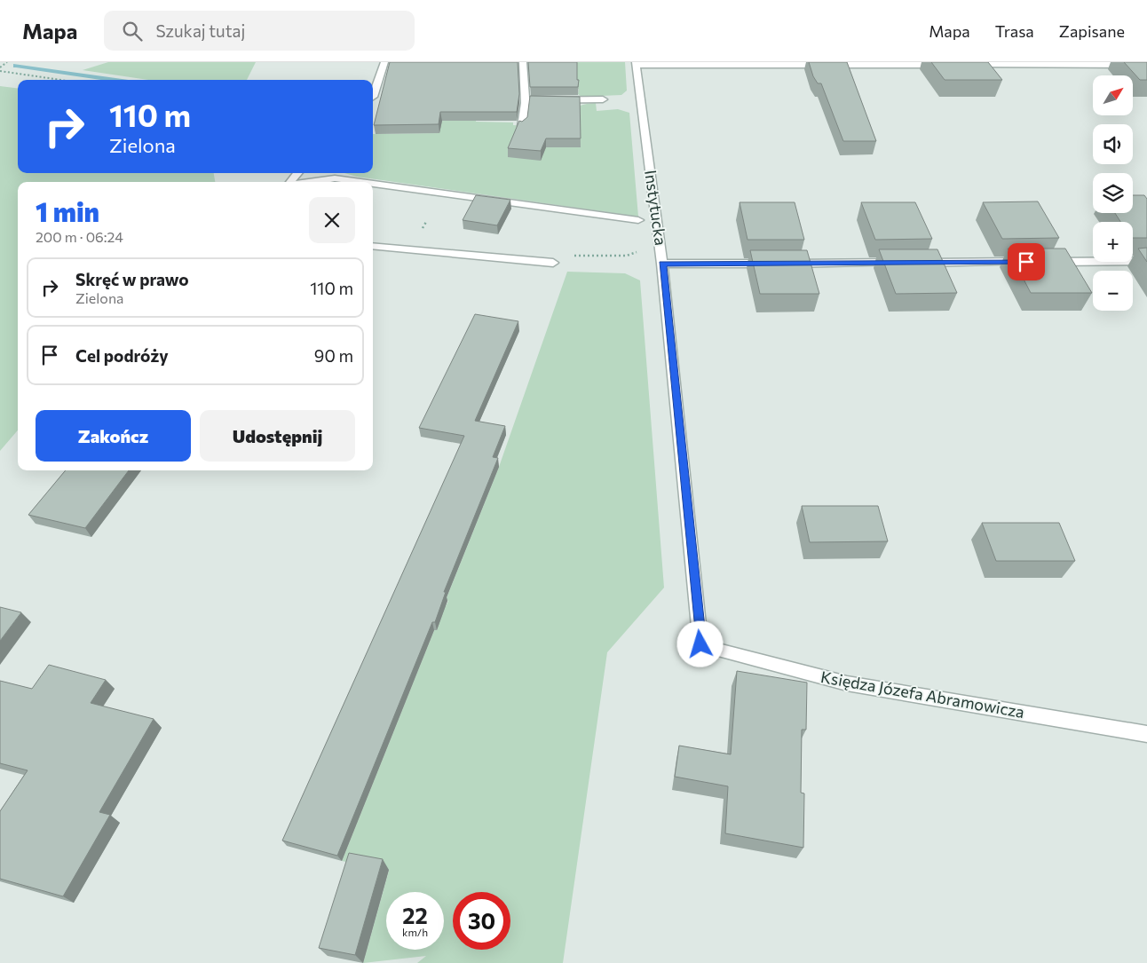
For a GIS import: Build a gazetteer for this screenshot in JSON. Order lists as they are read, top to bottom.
{
  "streets": {
    "street": ["Instytucka", "Księdza Józefa Abramowicza"]
  },
  "crossings": [
    ["Instytucka", "Księdza Józefa Abramowicza"]
  ],
  "north": "top right",
  "page": {
    "header": "Mapa",
    "search": "Szukaj tutaj",
    "nav": ["Mapa", "Trasa", "Zapisane"],
    "map_buttons": ["+", "−"],
    "turn": ["110 m", "Zielona"],
    "heading": ["1 min", "200 m · 06:24"],
    "list": [
      {
        "name": "Skręć w prawo",
        "note": "Zielona",
        "value": "110 m"
      },
      {
        "name": "Cel podróży",
        "value": "90 m"
      }
    ],
    "buttons": ["Zakończ", "Udostępnij"],
    "speed": "22 km/h",
    "limit": "30"
  }
}
